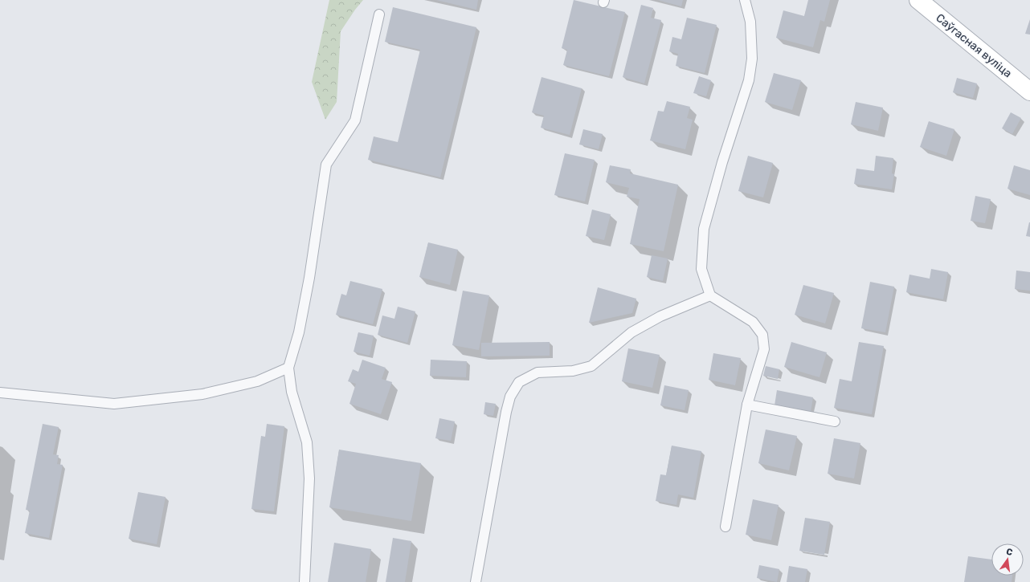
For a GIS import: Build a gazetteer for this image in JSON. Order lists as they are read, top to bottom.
{
  "streets": {
    "main road": ["Саўгасная вуліца"]
  },
  "north": "top"
}
